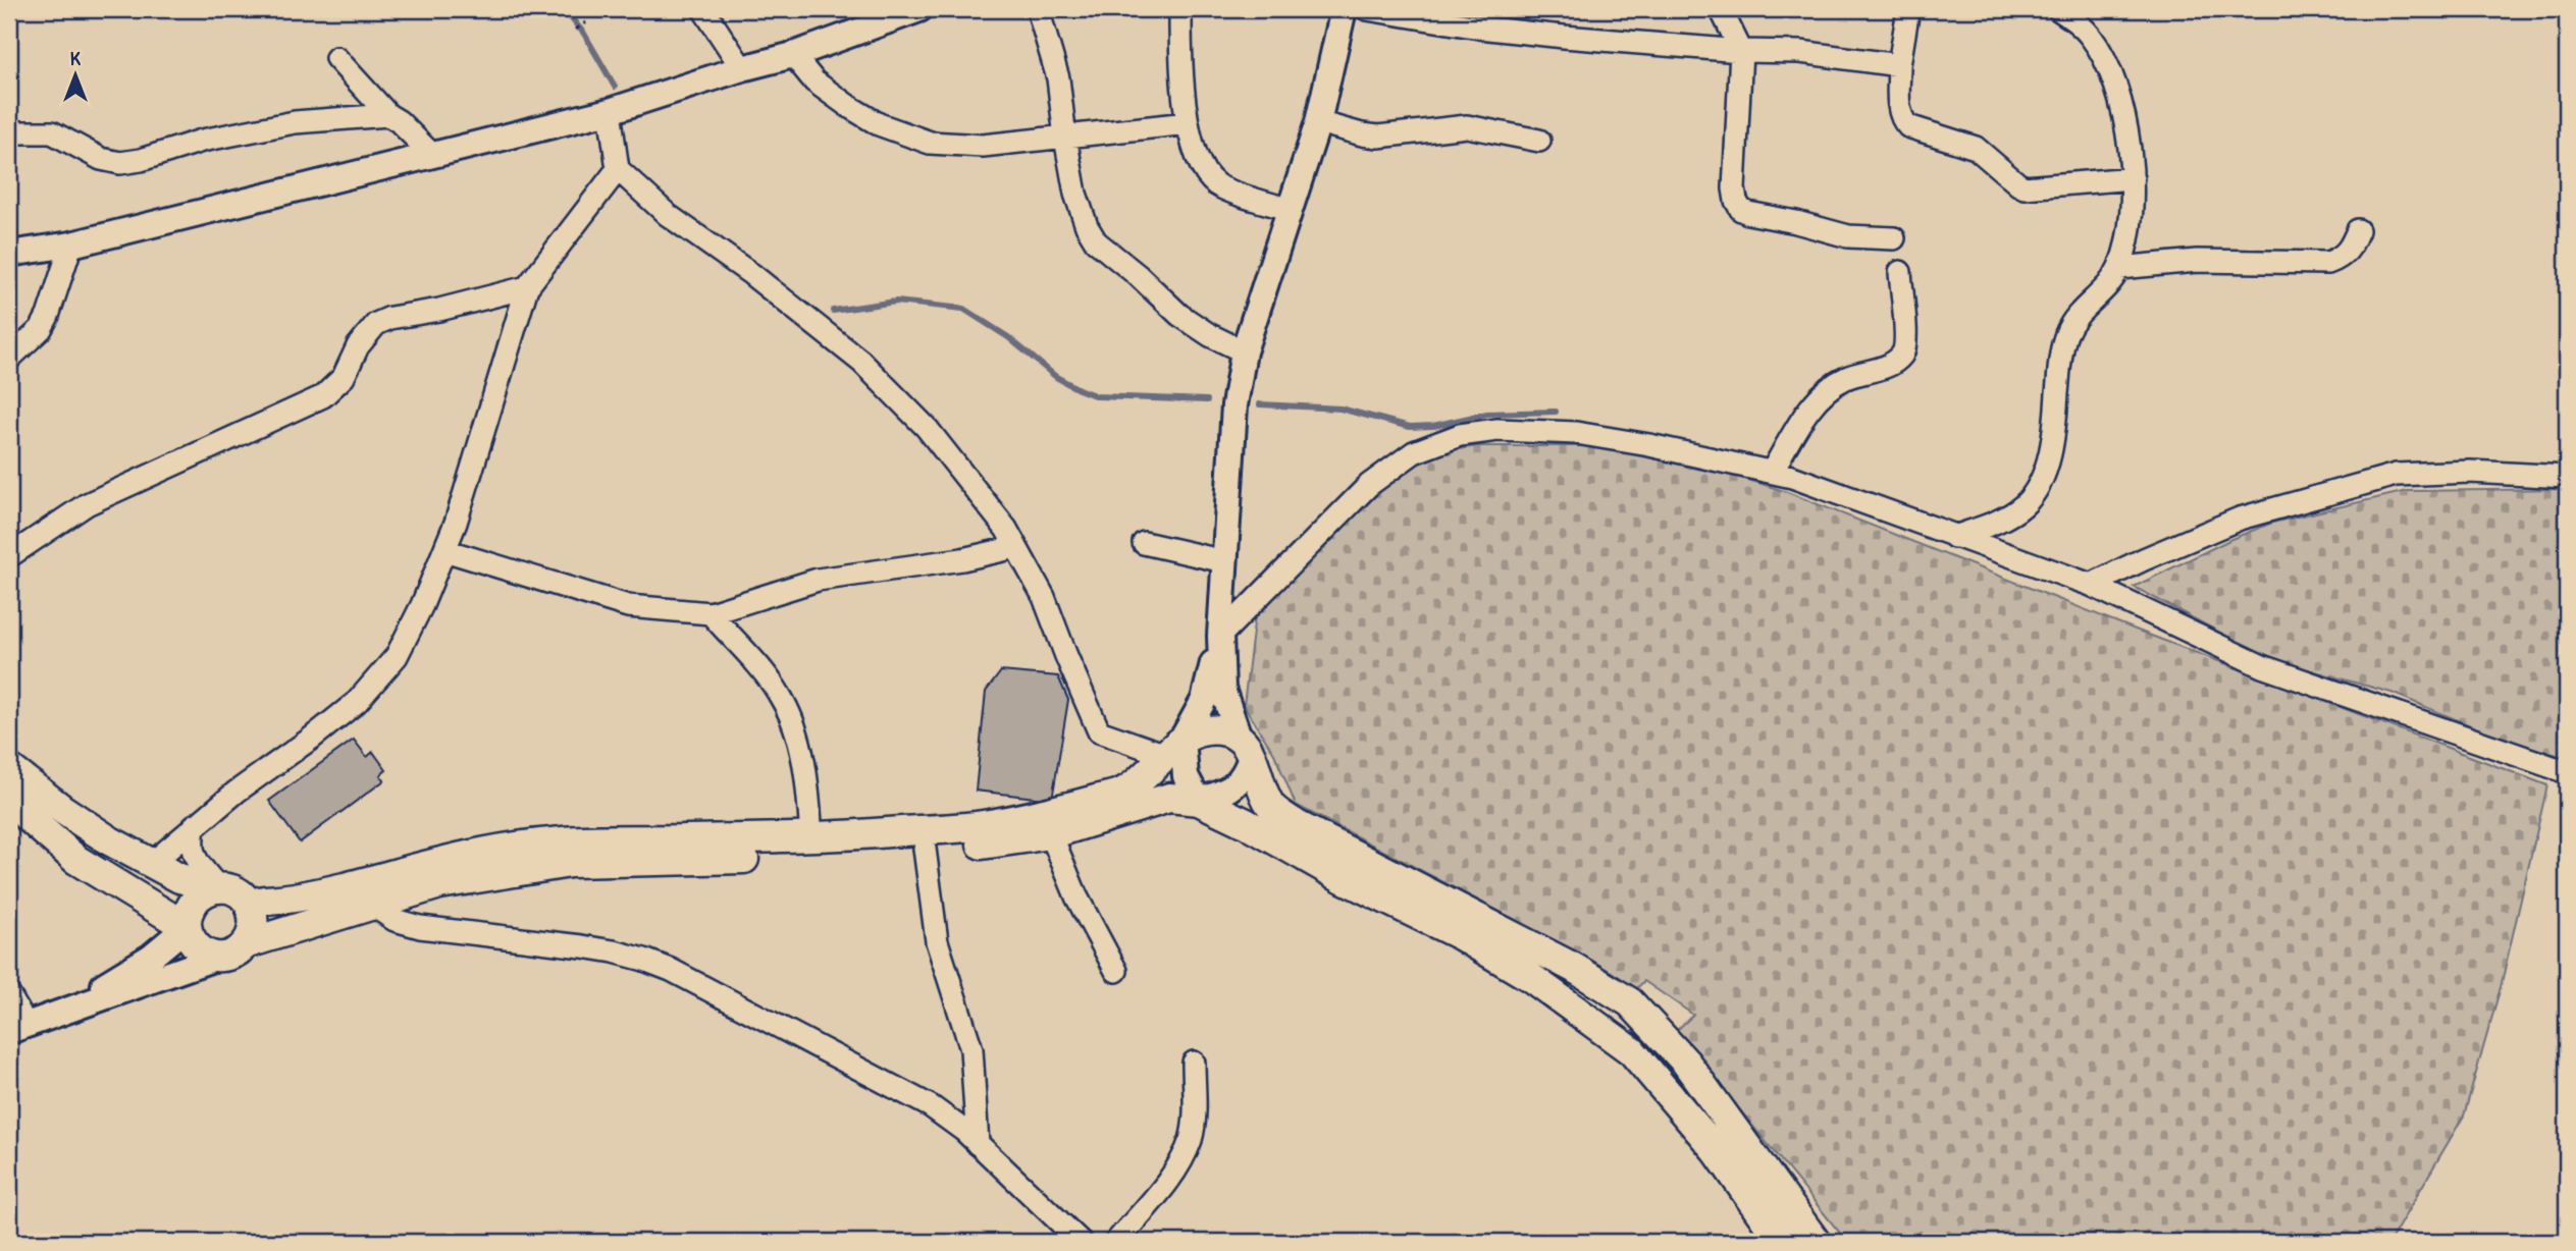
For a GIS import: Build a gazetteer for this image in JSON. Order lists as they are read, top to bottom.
{
  "north": "top"
}
